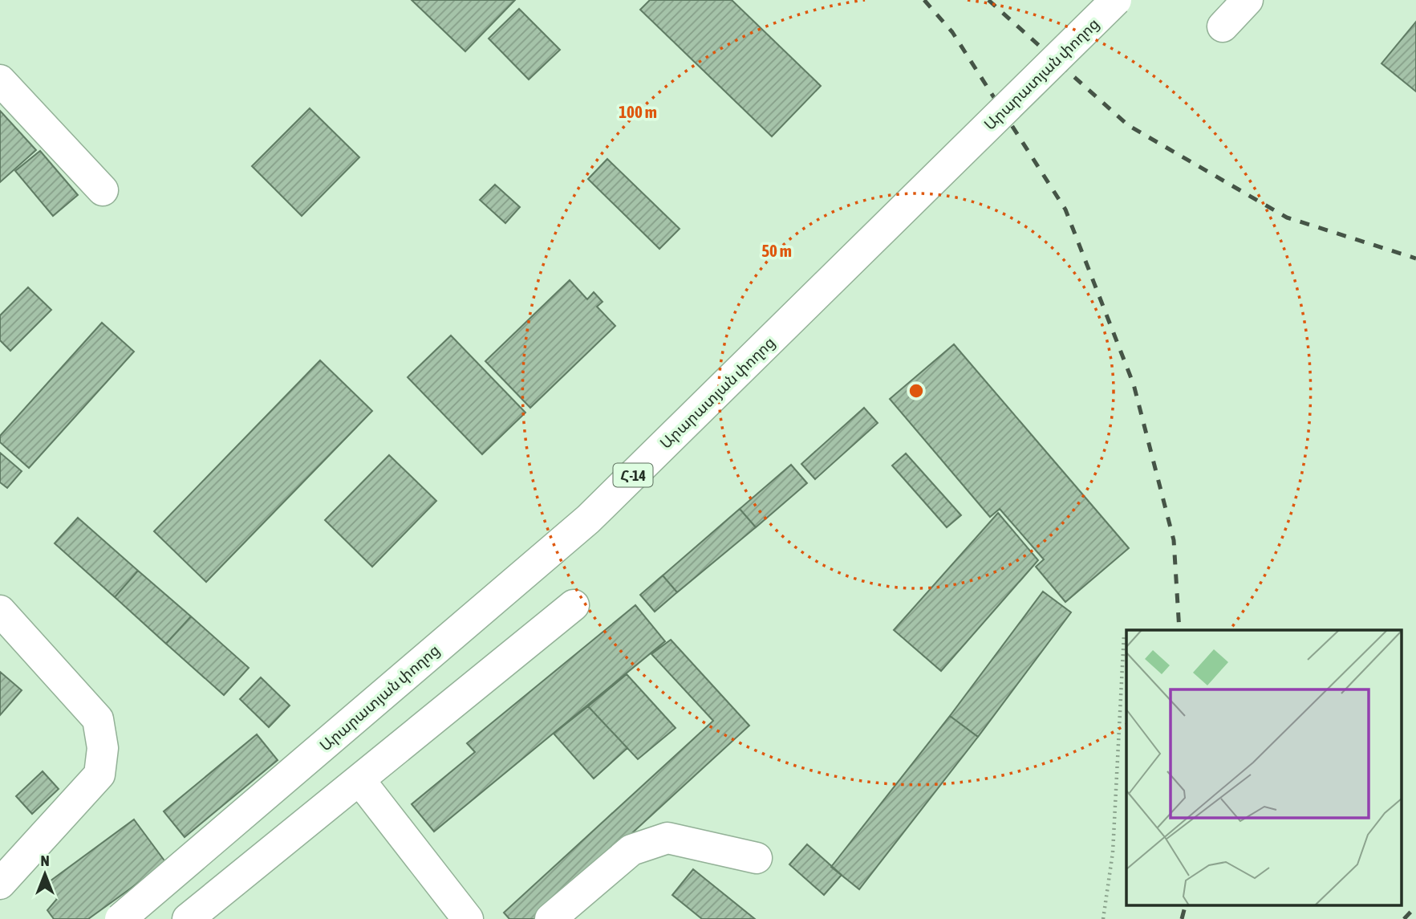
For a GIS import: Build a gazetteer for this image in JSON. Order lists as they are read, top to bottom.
{
  "streets": {
    "main road": ["Արարատյան փողոց", "Հ-14"]
  },
  "north": "top",
  "rings": ["100 m", "50 m"]
}
